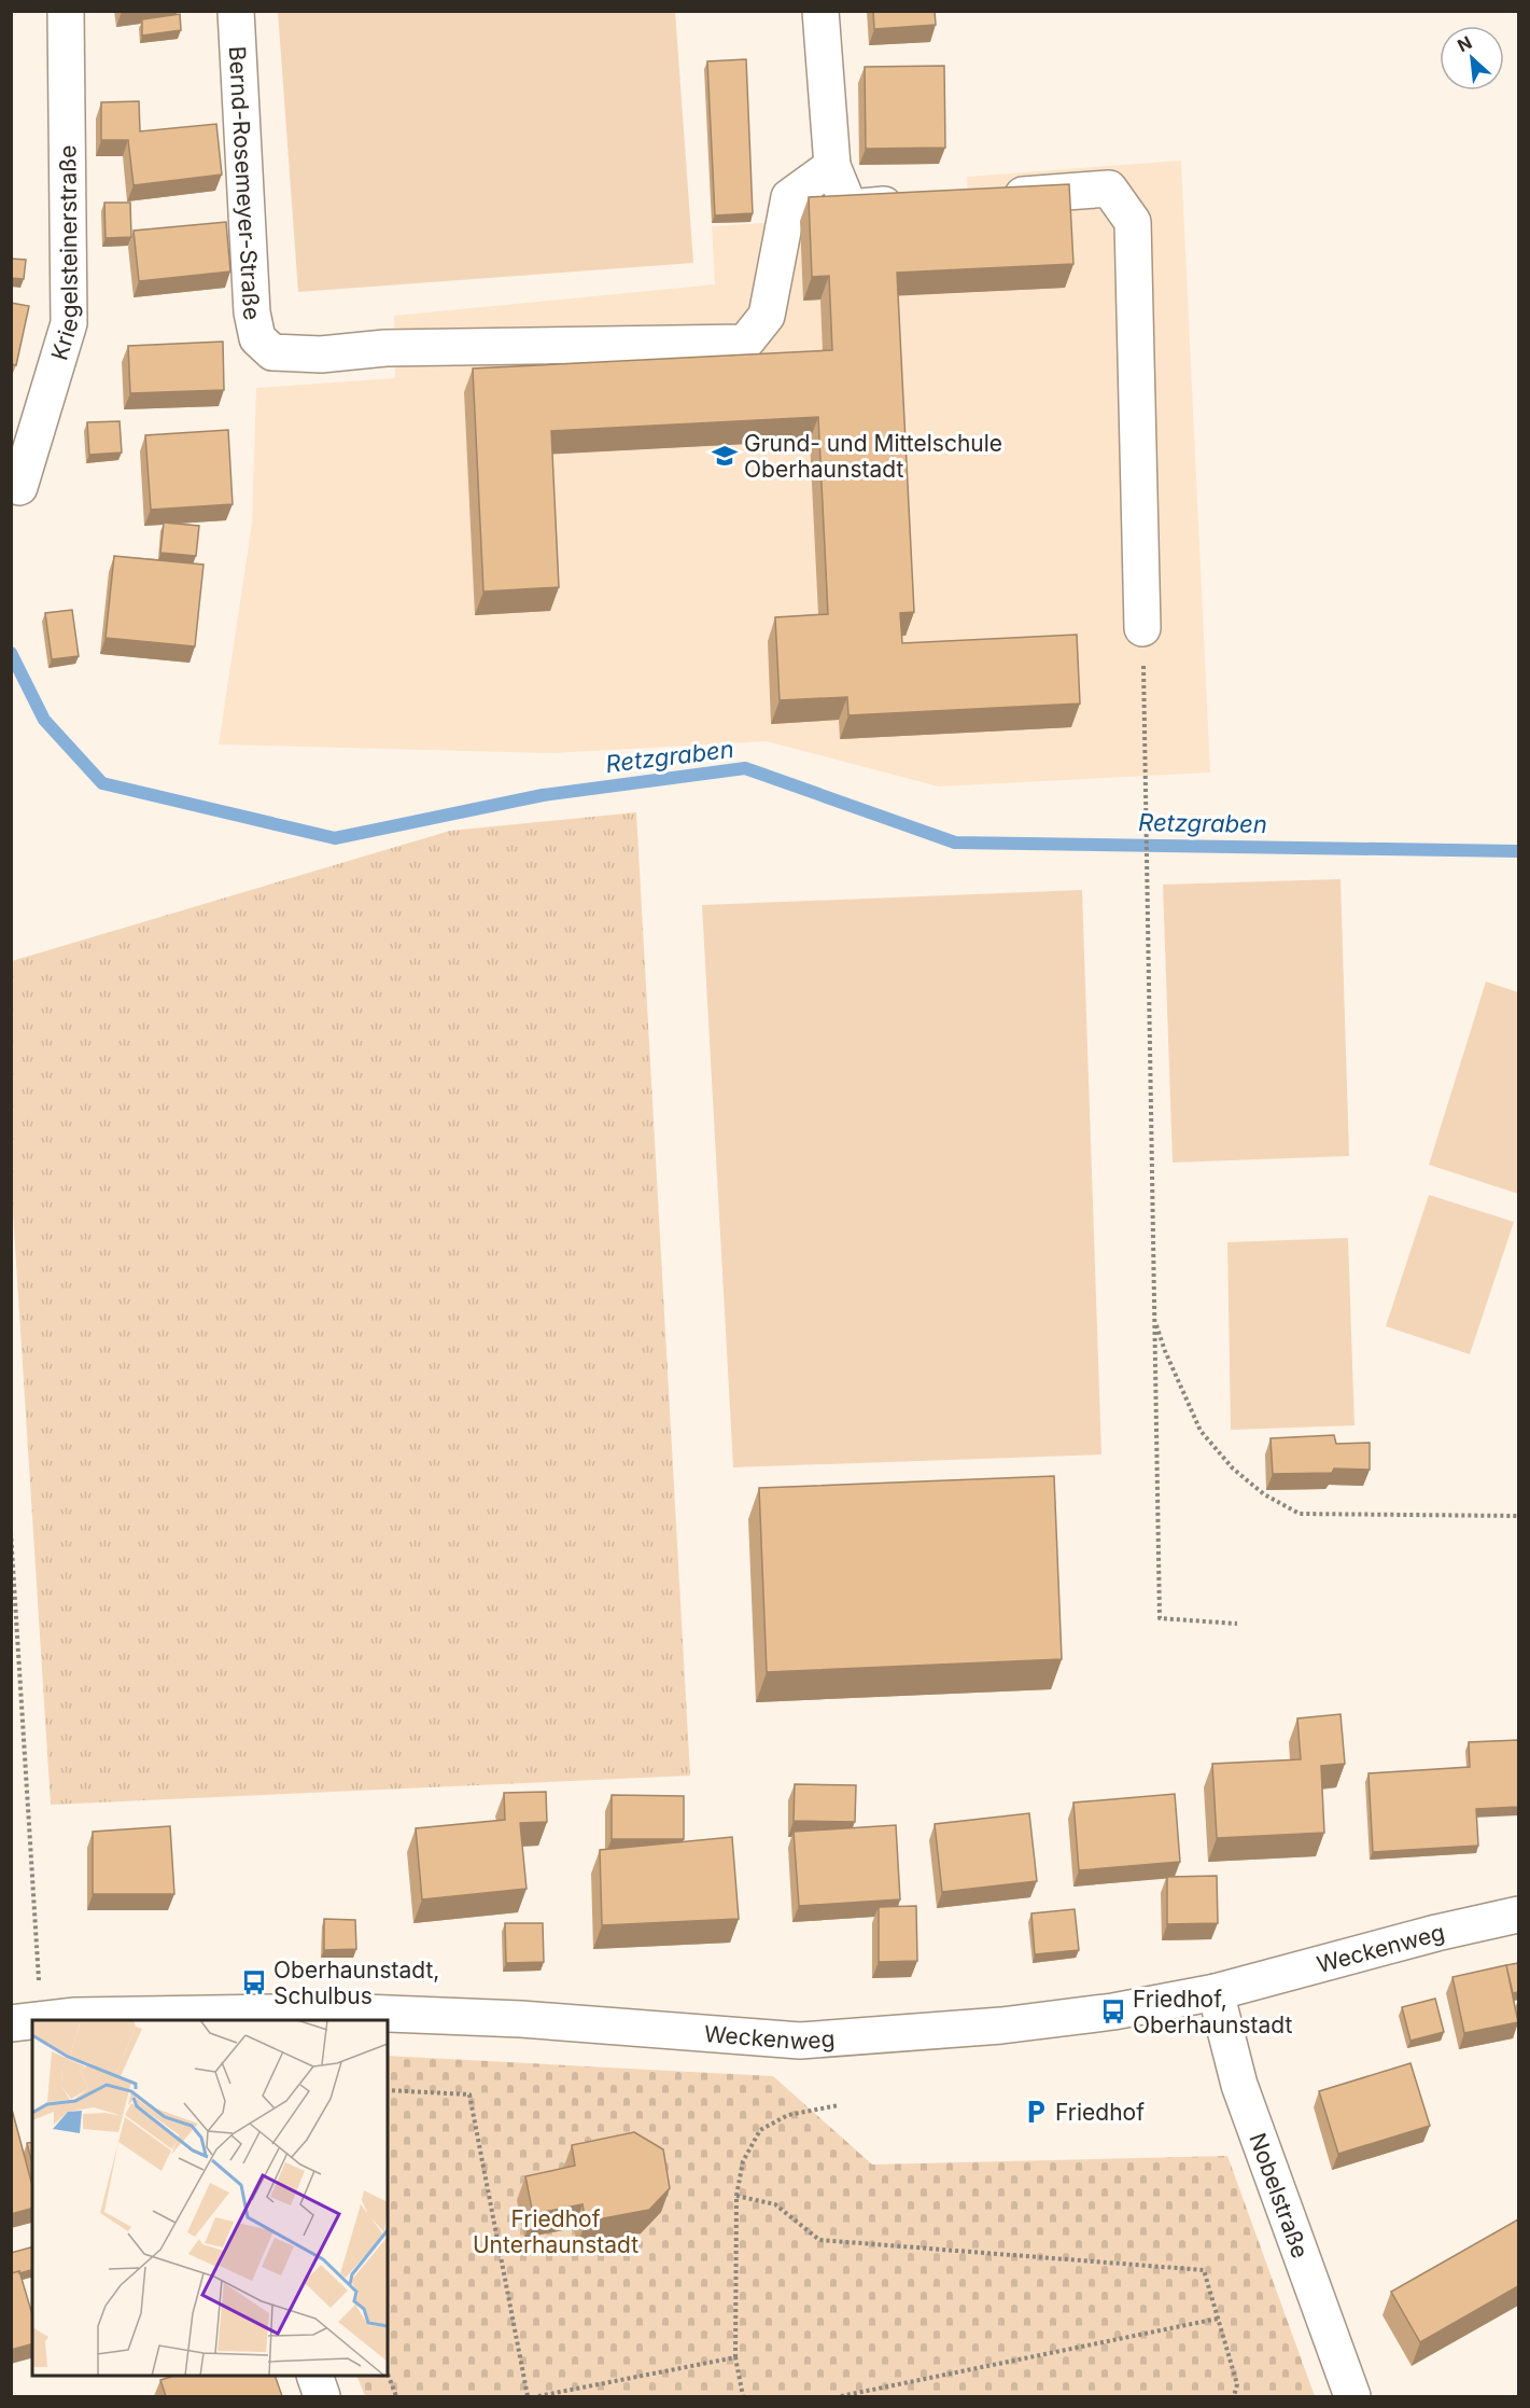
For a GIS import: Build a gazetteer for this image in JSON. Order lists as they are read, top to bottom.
{
  "streets": {
    "street": [
      "Bernd-Rosemeyer-Straße",
      "Kriegelsteinerstraße",
      "Weckenweg",
      "Nobelstraße"
    ]
  },
  "crossings": [
    ["Weckenweg", "Nobelstraße"]
  ],
  "water": ["Retzgraben"],
  "parks": ["Friedhof Unterhaunstadt"],
  "places": {
    "school or university": ["Grund- und Mittelschule Oberhaunstadt"],
    "bus stop": ["Oberhaunstadt, Schulbus", "Friedhof, Oberhaunstadt"],
    "parking": ["Friedhof"]
  },
  "north": "top left"
}
